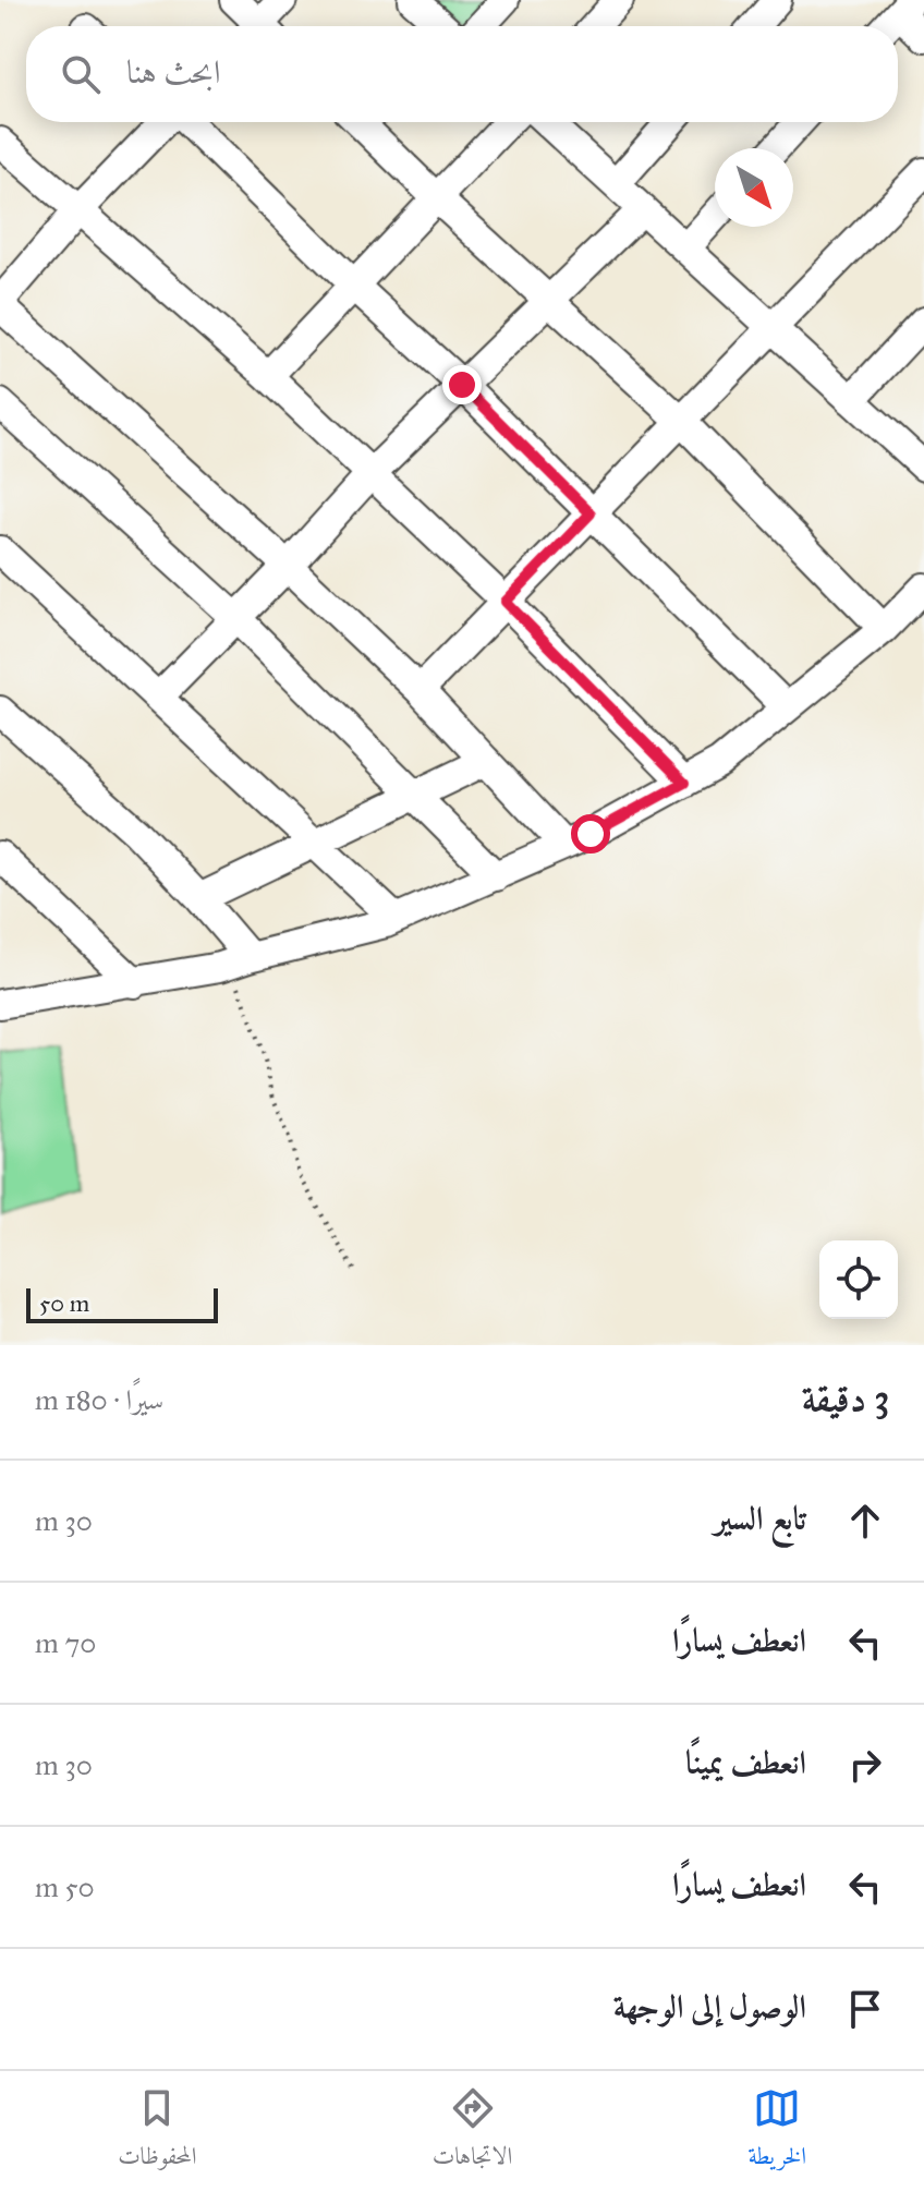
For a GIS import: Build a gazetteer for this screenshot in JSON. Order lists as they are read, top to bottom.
{
  "scale_bar": "50 m",
  "north": "bottom right",
  "page": {
    "search": "ابحث هنا",
    "scale": "50 m",
    "heading": ["3 دقيقة", "سيرًا · 180 m"],
    "list": [
      ["تابع السير", "30 m"],
      ["انعطف يسارًا", "70 m"],
      ["انعطف يمينًا", "30 m"],
      ["انعطف يسارًا", "50 m"],
      "الوصول إلى الوجهة"
    ],
    "nav": ["الخريطة", "الاتجاهات", "المحفوظات"]
  }
}
